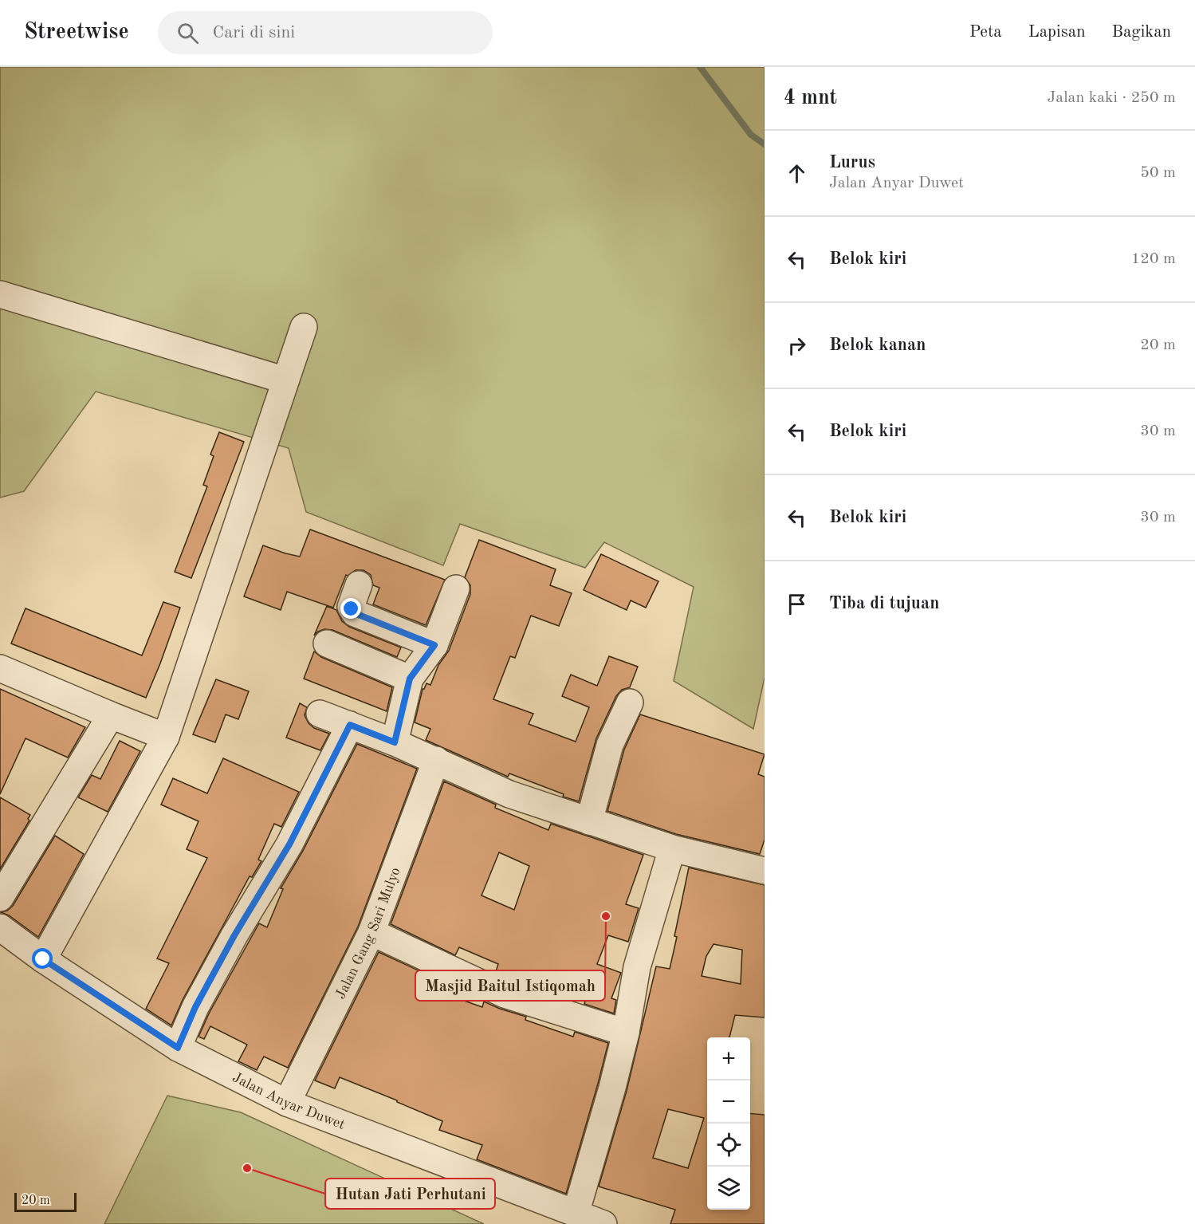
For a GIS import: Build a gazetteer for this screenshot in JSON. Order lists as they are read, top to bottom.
{
  "streets": {
    "street": ["Jalan Gang Sari Mulyo", "Jalan Anyar Duwet"]
  },
  "crossings": [
    ["Jalan Gang Sari Mulyo", "Jalan Anyar Duwet"]
  ],
  "places": ["Masjid Baitul Istiqomah", "Hutan Jati Perhutani"],
  "scale_bar": "20 m",
  "page": {
    "header": "Streetwise",
    "search": "Cari di sini",
    "nav": ["Peta", "Lapisan", "Bagikan"],
    "heading": ["4 mnt", "Jalan kaki · 250 m"],
    "list": [
      ["Lurus", "Jalan Anyar Duwet", "50 m"],
      ["Belok kiri", "120 m"],
      ["Belok kanan", "20 m"],
      ["Belok kiri", "30 m"],
      ["Belok kiri", "30 m"],
      "Tiba di tujuan"
    ],
    "map_buttons": ["+", "−"],
    "scale": "20 m"
  }
}
